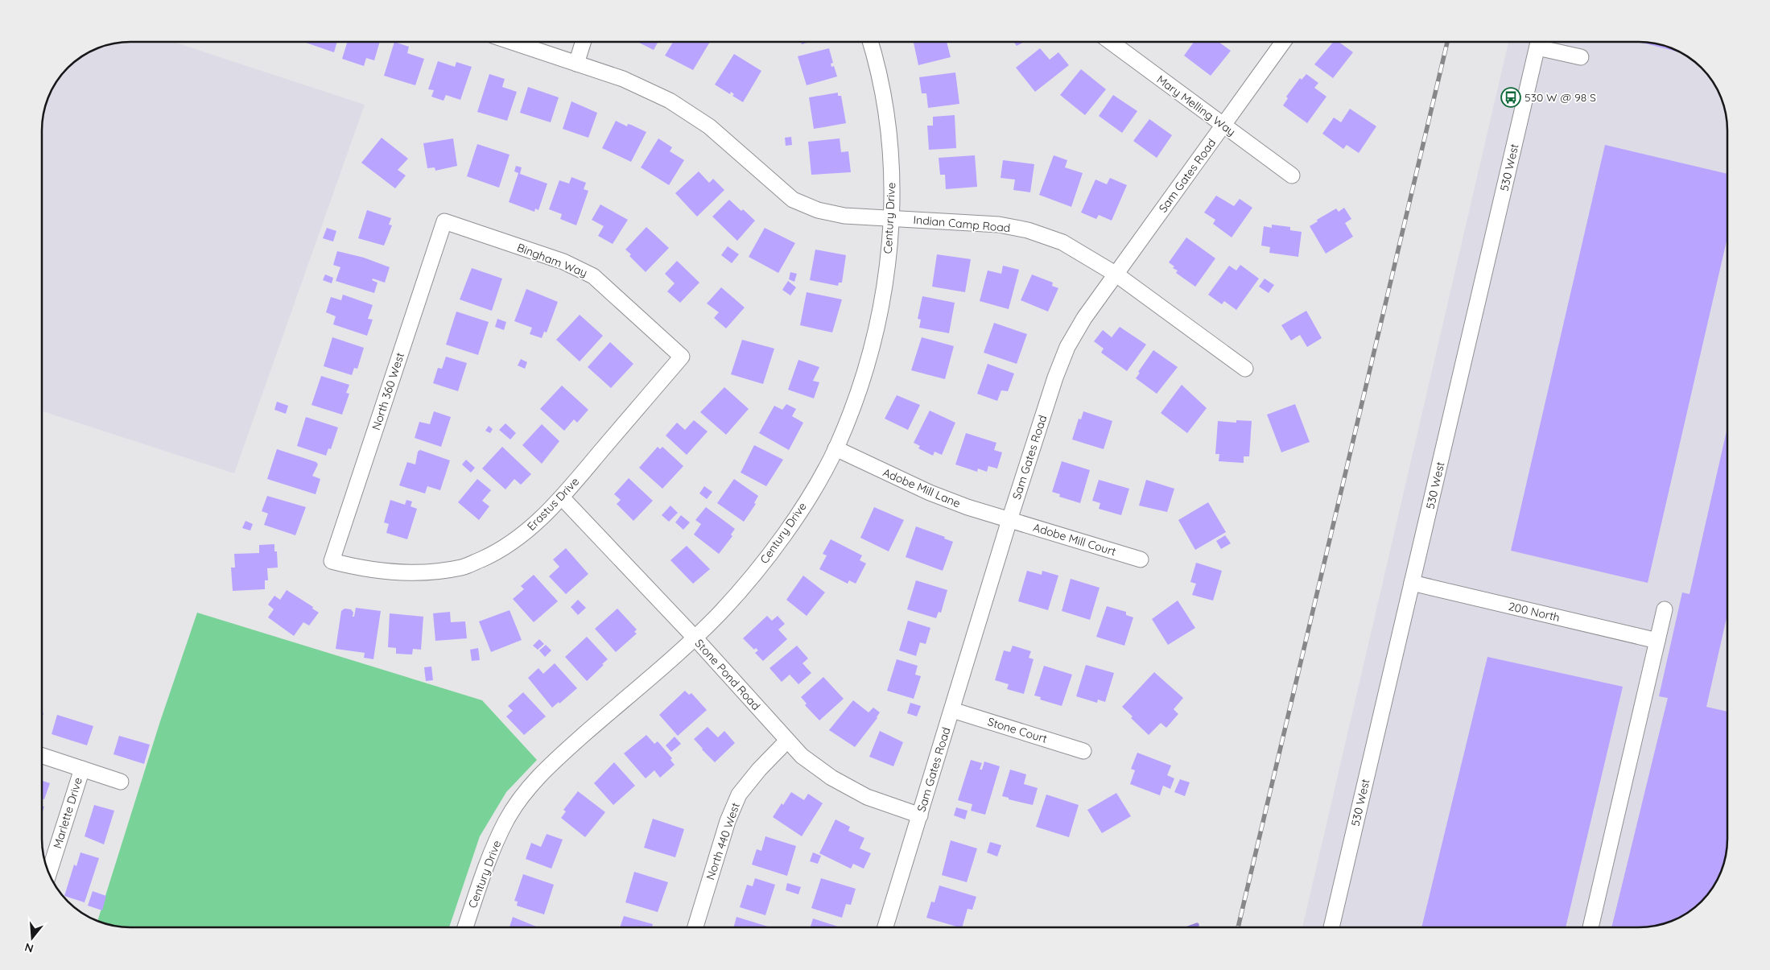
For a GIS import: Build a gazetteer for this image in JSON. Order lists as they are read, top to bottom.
{
  "streets": {
    "street": [
      "Mary Melling Way",
      "530 West",
      "Sam Gates Road",
      "Century Drive",
      "Indian Camp Road",
      "Bingham Way",
      "North 360 West",
      "Adobe Mill Lane",
      "Erastus Drive",
      "Adobe Mill Court",
      "200 North",
      "Stone Pond Road",
      "Stone Court",
      "Marlette Drive",
      "North 440 West"
    ]
  },
  "crossings": [
    ["Mary Melling Way", "Sam Gates Road"],
    ["530 West", "200 North"],
    ["Sam Gates Road", "Indian Camp Road"],
    ["Sam Gates Road", "Adobe Mill Lane"],
    ["Sam Gates Road", "Adobe Mill Court"],
    ["Sam Gates Road", "Stone Pond Road"],
    ["Sam Gates Road", "Stone Court"],
    ["Century Drive", "Indian Camp Road"],
    ["Century Drive", "Adobe Mill Lane"],
    ["Century Drive", "Stone Pond Road"],
    ["Bingham Way", "North 360 West"],
    ["Bingham Way", "Erastus Drive"],
    ["North 360 West", "Erastus Drive"],
    ["Adobe Mill Lane", "Adobe Mill Court"],
    ["Erastus Drive", "Stone Pond Road"],
    ["Stone Pond Road", "North 440 West"]
  ],
  "places": {
    "bus stop": ["530 W @ 98 S"]
  },
  "north": "bottom"
}
